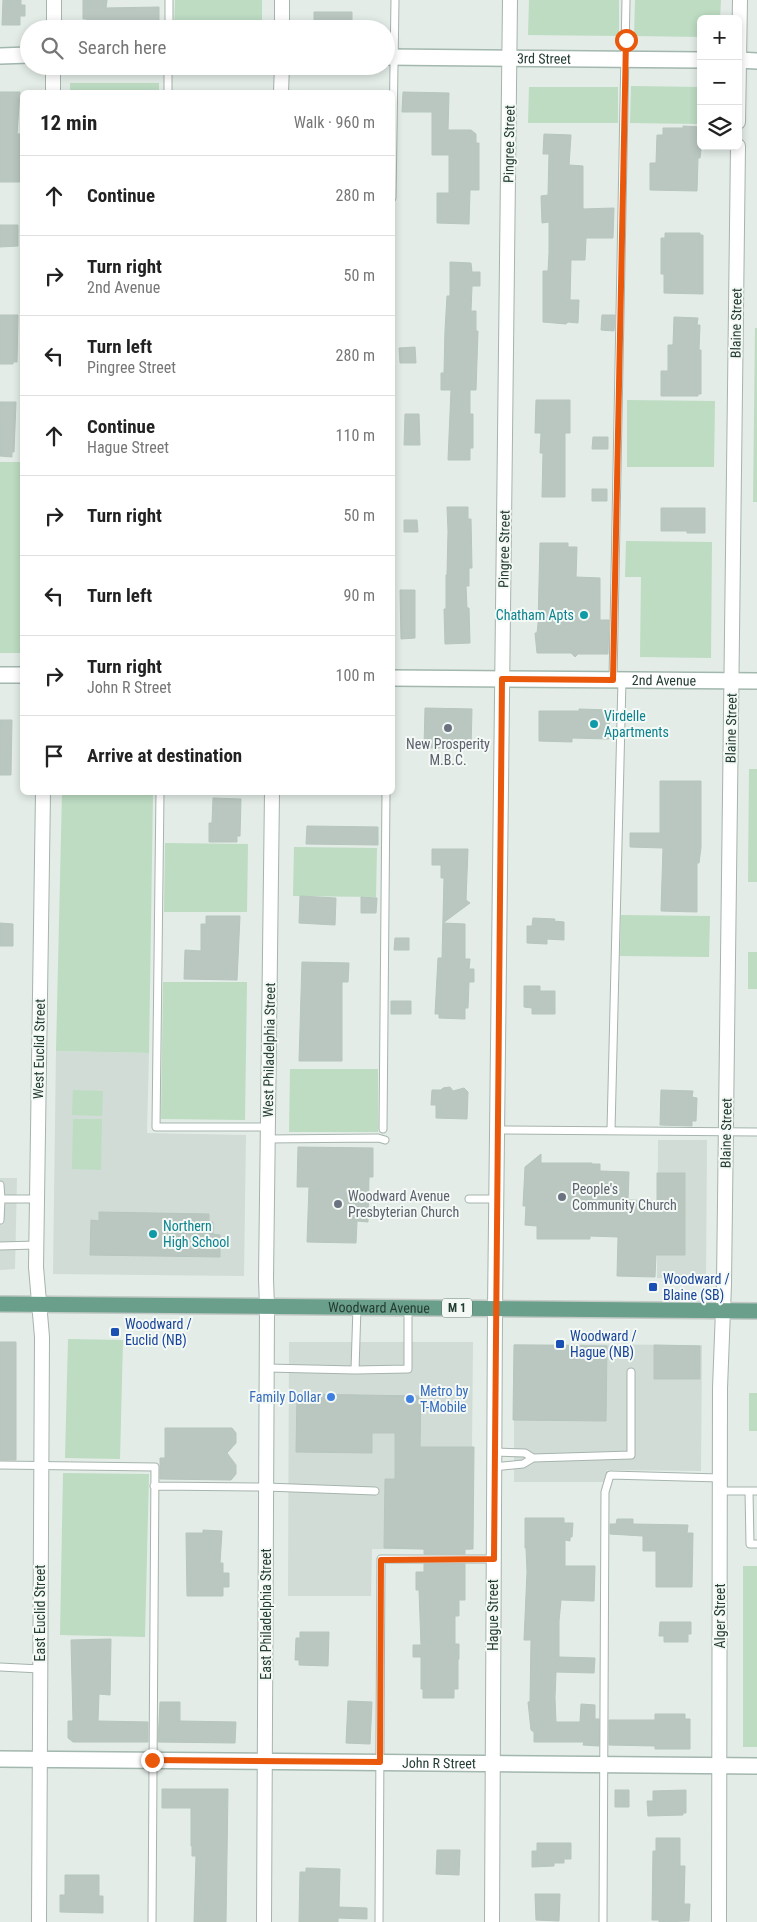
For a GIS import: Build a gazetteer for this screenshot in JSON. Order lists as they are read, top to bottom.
{
  "streets": {
    "main road": ["Woodward Avenue", "M 1"],
    "street": [
      "3rd Street",
      "Pingree Street",
      "Blaine Street",
      "2nd Avenue",
      "West Euclid Street",
      "West Philadelphia Street",
      "East Euclid Street",
      "East Philadelphia Street",
      "Hague Street",
      "Alger Street",
      "John R Street"
    ]
  },
  "crossings": [
    ["3rd Street", "Pingree Street"],
    ["Pingree Street", "2nd Avenue"],
    ["Pingree Street", "Woodward Avenue"],
    ["Pingree Street", "Hague Street"],
    ["Blaine Street", "2nd Avenue"],
    ["Blaine Street", "Woodward Avenue"],
    ["Blaine Street", "Alger Street"],
    ["West Euclid Street", "Woodward Avenue"],
    ["West Euclid Street", "East Euclid Street"],
    ["West Philadelphia Street", "Woodward Avenue"],
    ["West Philadelphia Street", "East Philadelphia Street"],
    ["Woodward Avenue", "East Euclid Street"],
    ["Woodward Avenue", "East Philadelphia Street"],
    ["Woodward Avenue", "Hague Street"],
    ["Woodward Avenue", "Alger Street"],
    ["East Euclid Street", "John R Street"],
    ["East Philadelphia Street", "John R Street"],
    ["Hague Street", "John R Street"],
    ["Alger Street", "John R Street"]
  ],
  "places": {
    "other": [
      "Chatham Apts",
      "Virdelle Apartments",
      "New Prosperity M.B.C.",
      "People's Community Church",
      "Woodward Avenue Presbyterian Church",
      "Northern High School",
      "Family Dollar",
      "Metro by T-Mobile"
    ],
    "transit": ["Woodward / Blaine (SB)", "Woodward / Euclid (NB)", "Woodward / Hague (NB)"]
  },
  "page": {
    "map_buttons": ["+", "−"],
    "search": "Search here",
    "heading": ["12 min", "Walk · 960 m"],
    "list": [
      ["Continue", "280 m"],
      ["Turn right", "2nd Avenue", "50 m"],
      ["Turn left", "Pingree Street", "280 m"],
      ["Continue", "Hague Street", "110 m"],
      ["Turn right", "50 m"],
      ["Turn left", "90 m"],
      ["Turn right", "John R Street", "100 m"],
      "Arrive at destination"
    ]
  }
}
